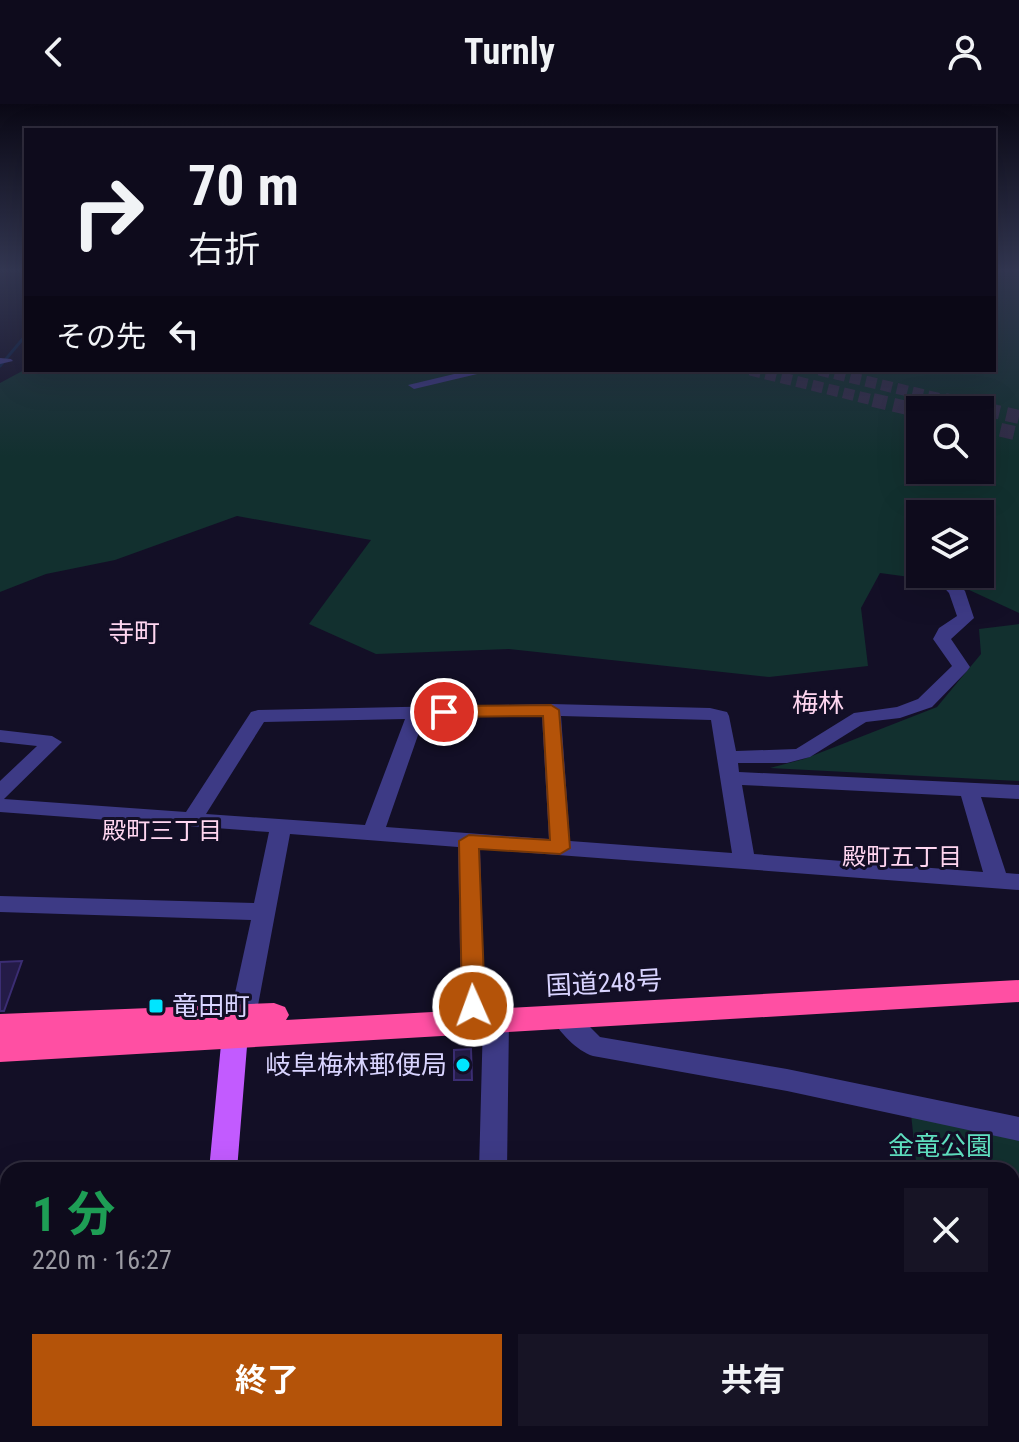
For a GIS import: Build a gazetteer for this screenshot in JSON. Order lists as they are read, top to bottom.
{
  "streets": {
    "highway": ["国道248号"]
  },
  "districts": [
    "寺町",
    "梅林",
    "殿町三丁目",
    "殿町五丁目"
  ],
  "parks": ["金竜公園"],
  "places": {
    "transit": ["竜田町"],
    "other": ["岐阜梅林郵便局"]
  },
  "page": {
    "header": "Turnly",
    "turn": ["70 m", "右折"],
    "then": "その先",
    "heading": ["1 分", "220 m · 16:27"],
    "buttons": ["終了", "共有"]
  }
}
